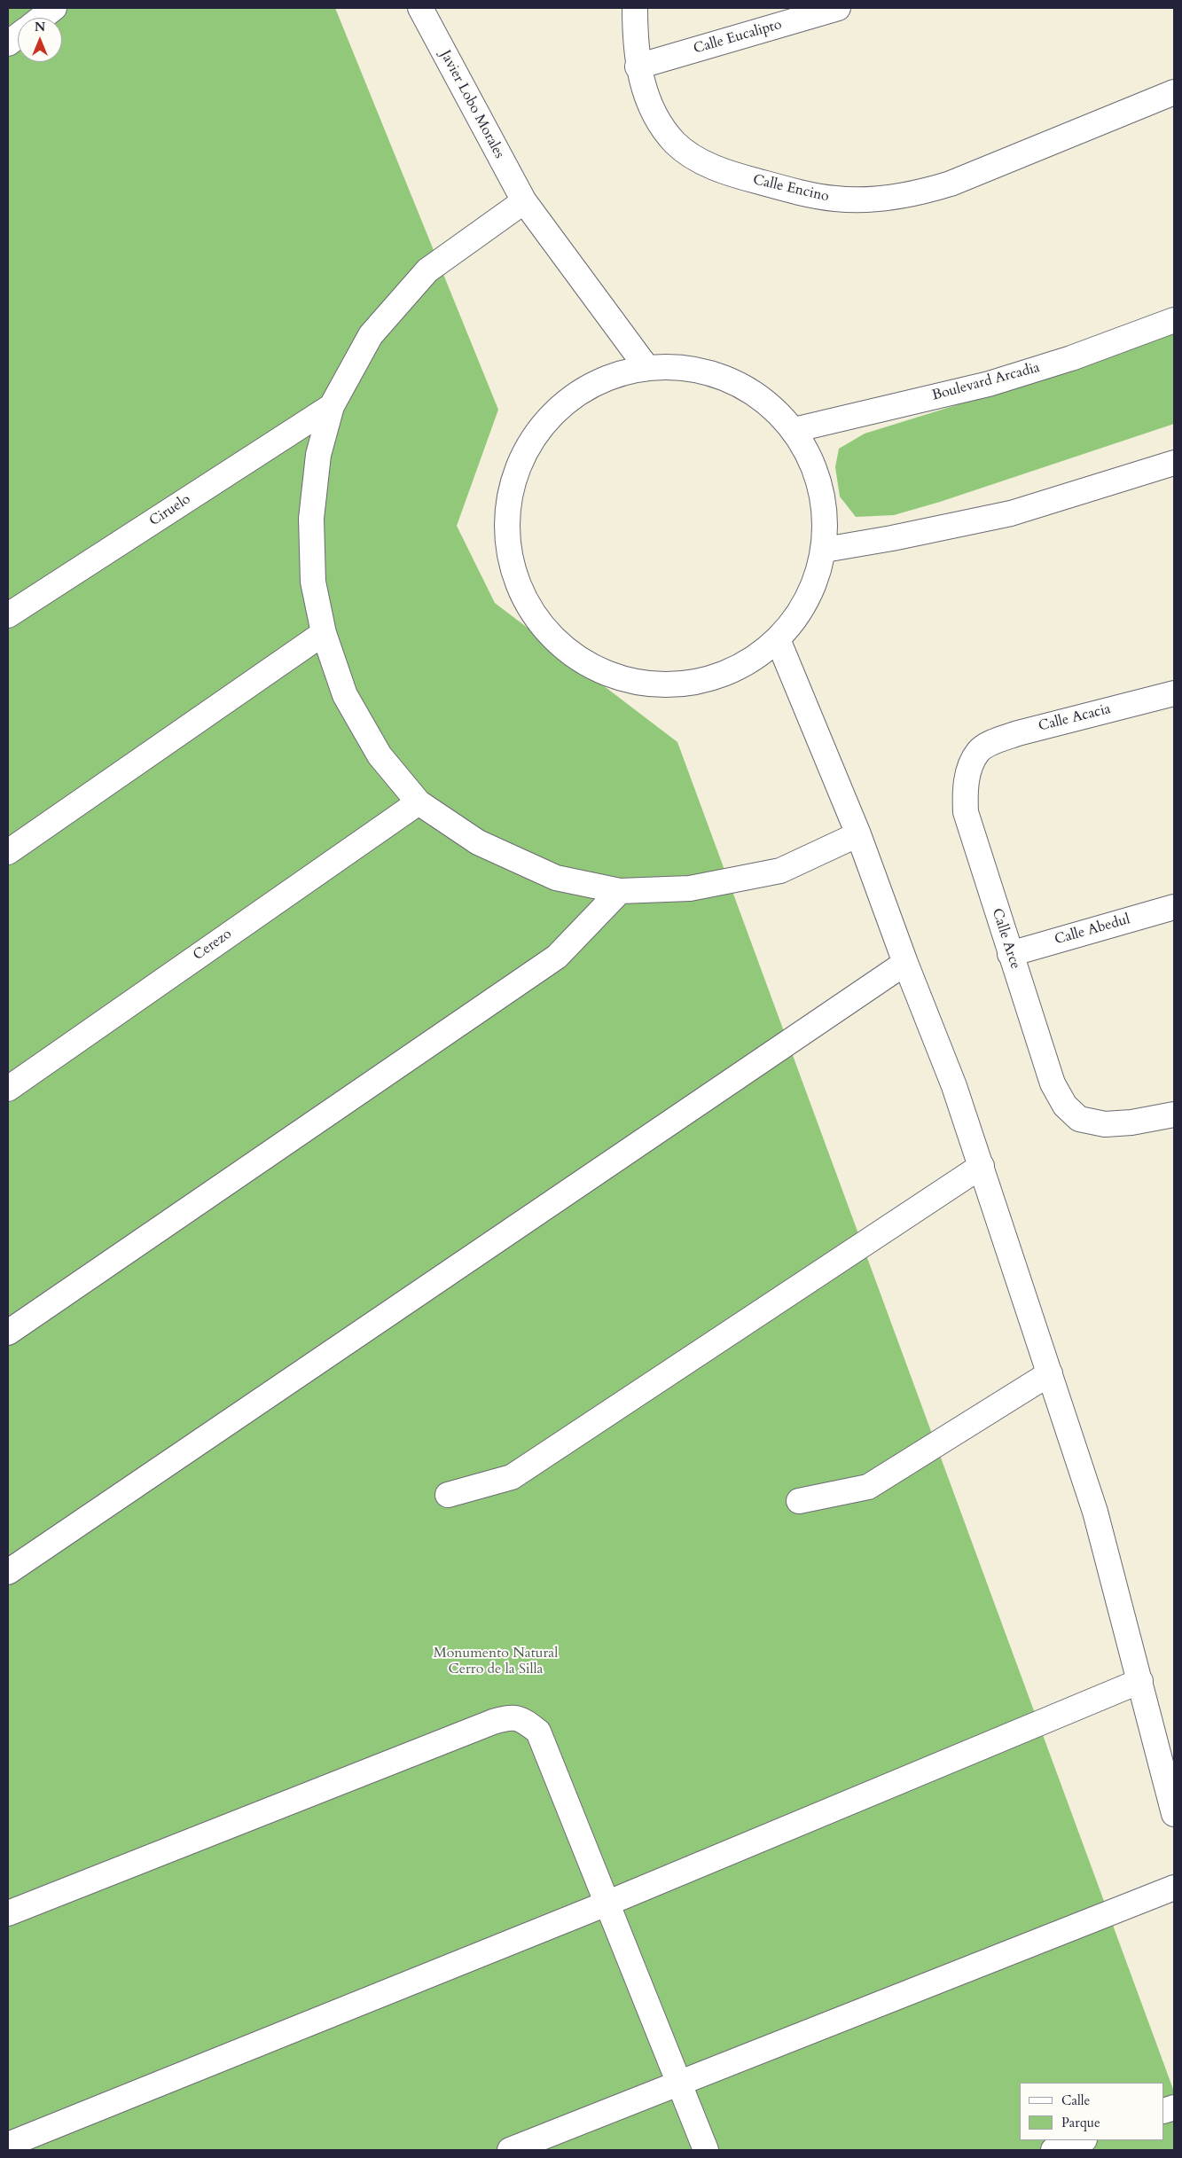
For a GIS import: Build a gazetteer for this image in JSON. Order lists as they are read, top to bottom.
{
  "streets": {
    "street": [
      "Calle Eucalipto",
      "Javier Lobo Morales",
      "Calle Encino",
      "Boulevard Arcadia",
      "Ciruelo",
      "Calle Acacia",
      "Calle Abedul",
      "Calle Arce",
      "Cerezo"
    ]
  },
  "crossings": [
    ["Calle Eucalipto", "Calle Encino"],
    ["Calle Acacia", "Calle Arce"],
    ["Calle Abedul", "Calle Arce"]
  ],
  "parks": ["Monumento Natural Cerro de la Silla"],
  "legend": ["Calle", "Parque"],
  "north": "top"
}
